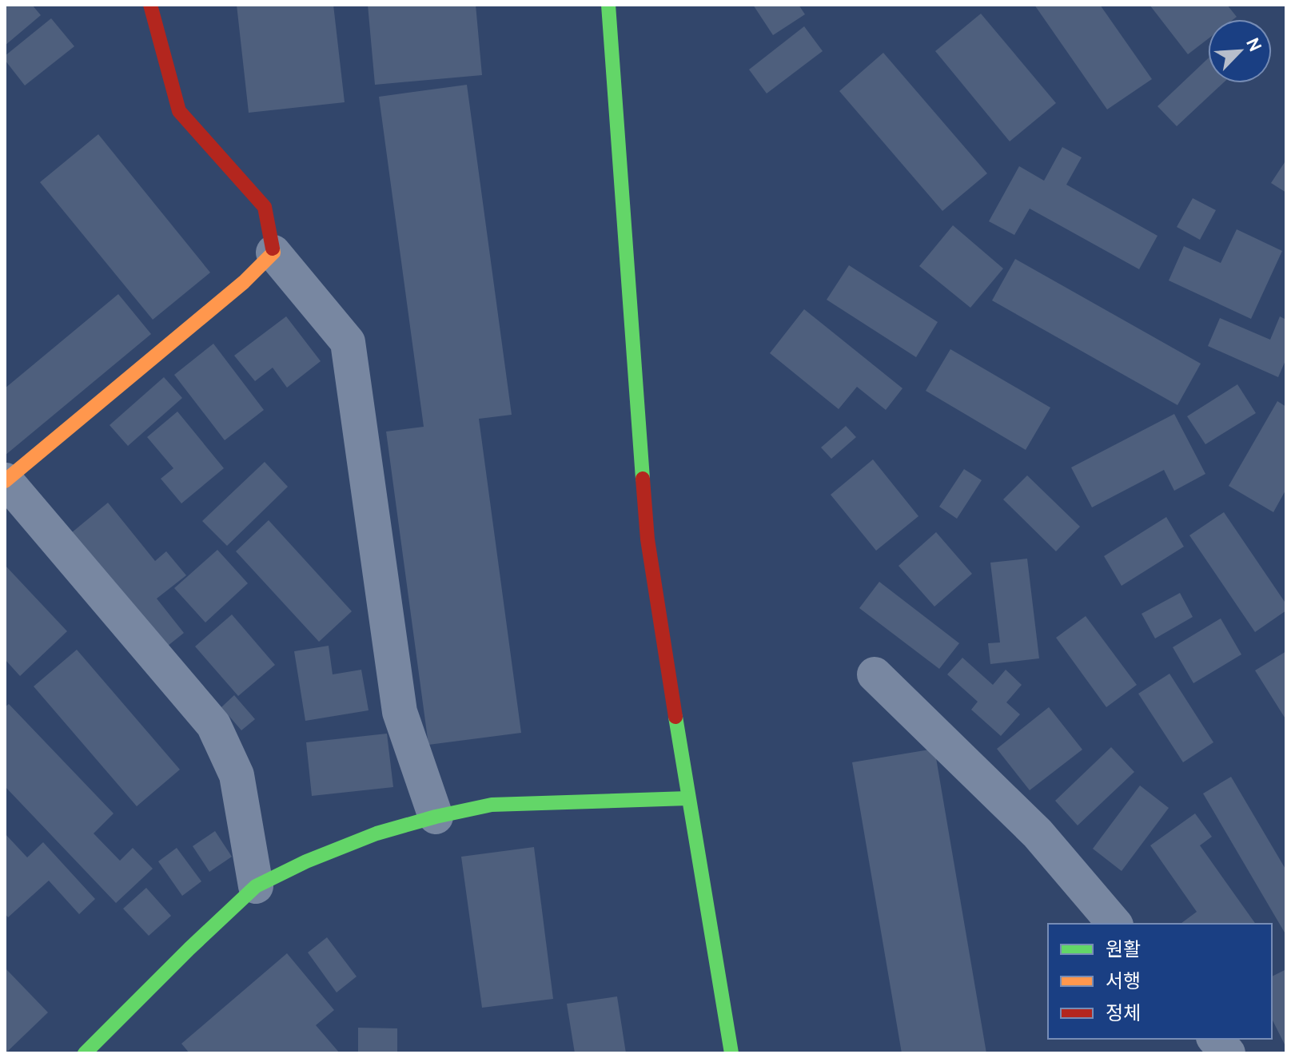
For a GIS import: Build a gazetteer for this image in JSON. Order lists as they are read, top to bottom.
{
  "legend": ["원활", "서행", "정체"],
  "north": "top right"
}
